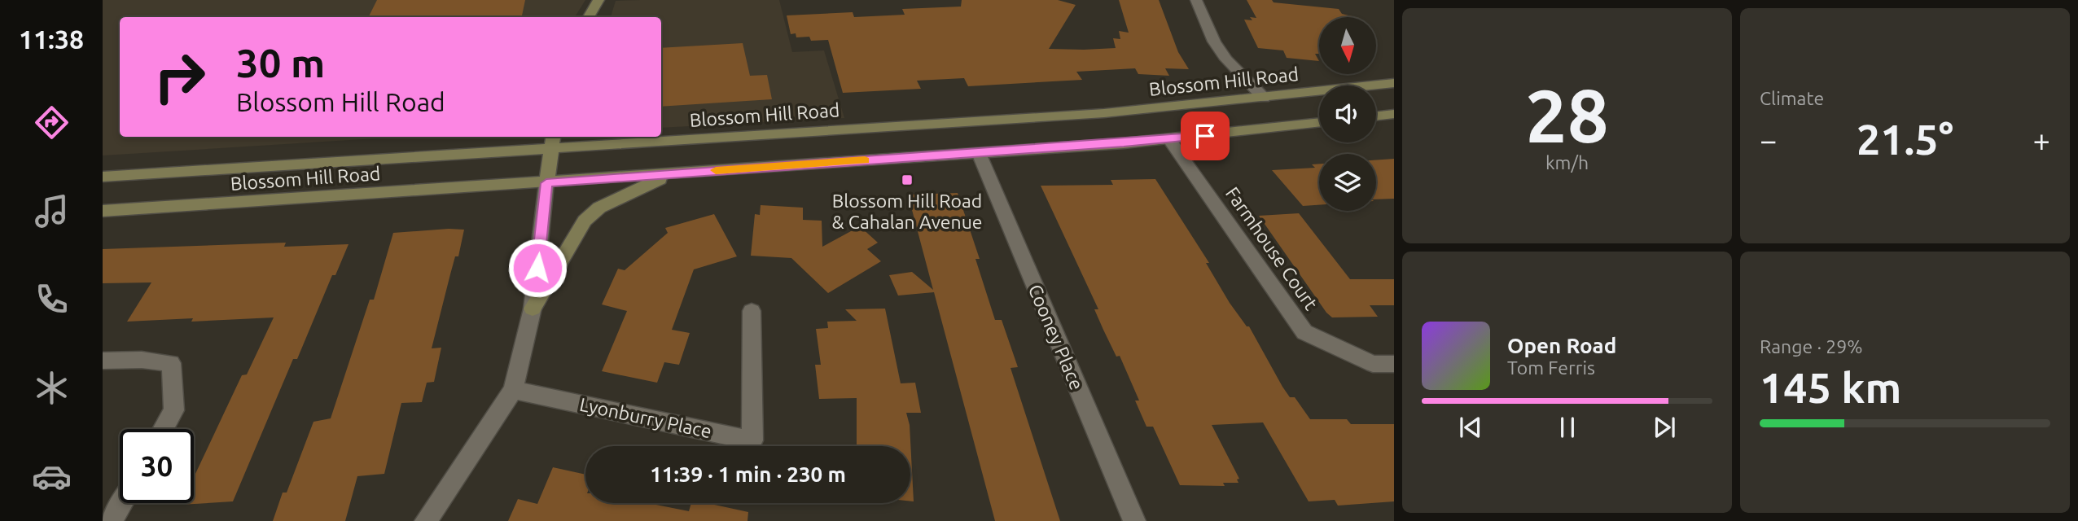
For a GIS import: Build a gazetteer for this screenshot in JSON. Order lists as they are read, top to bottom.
{
  "streets": {
    "main road": ["Blossom Hill Road"],
    "street": ["Farmhouse Court", "Cooney Place", "Lyonburry Place"]
  },
  "crossings": [
    ["Blossom Hill Road", "Farmhouse Court"],
    ["Blossom Hill Road", "Cooney Place"]
  ],
  "places": {
    "transit": ["Blossom Hill Road & Cahalan Avenue"]
  },
  "north": "bottom",
  "page": {
    "tabs": "11:38",
    "tile": [
      ["28", "km/h"],
      "Climate",
      ["Range · 29%", "145 km"]
    ],
    "turn": ["30 m", "Blossom Hill Road"],
    "heat": ["−", "21.5°", "+"],
    "song": ["Open Road", "Tom Ferris"],
    "limit": "30",
    "trip": "11:39 · 1 min · 230 m"
  }
}
